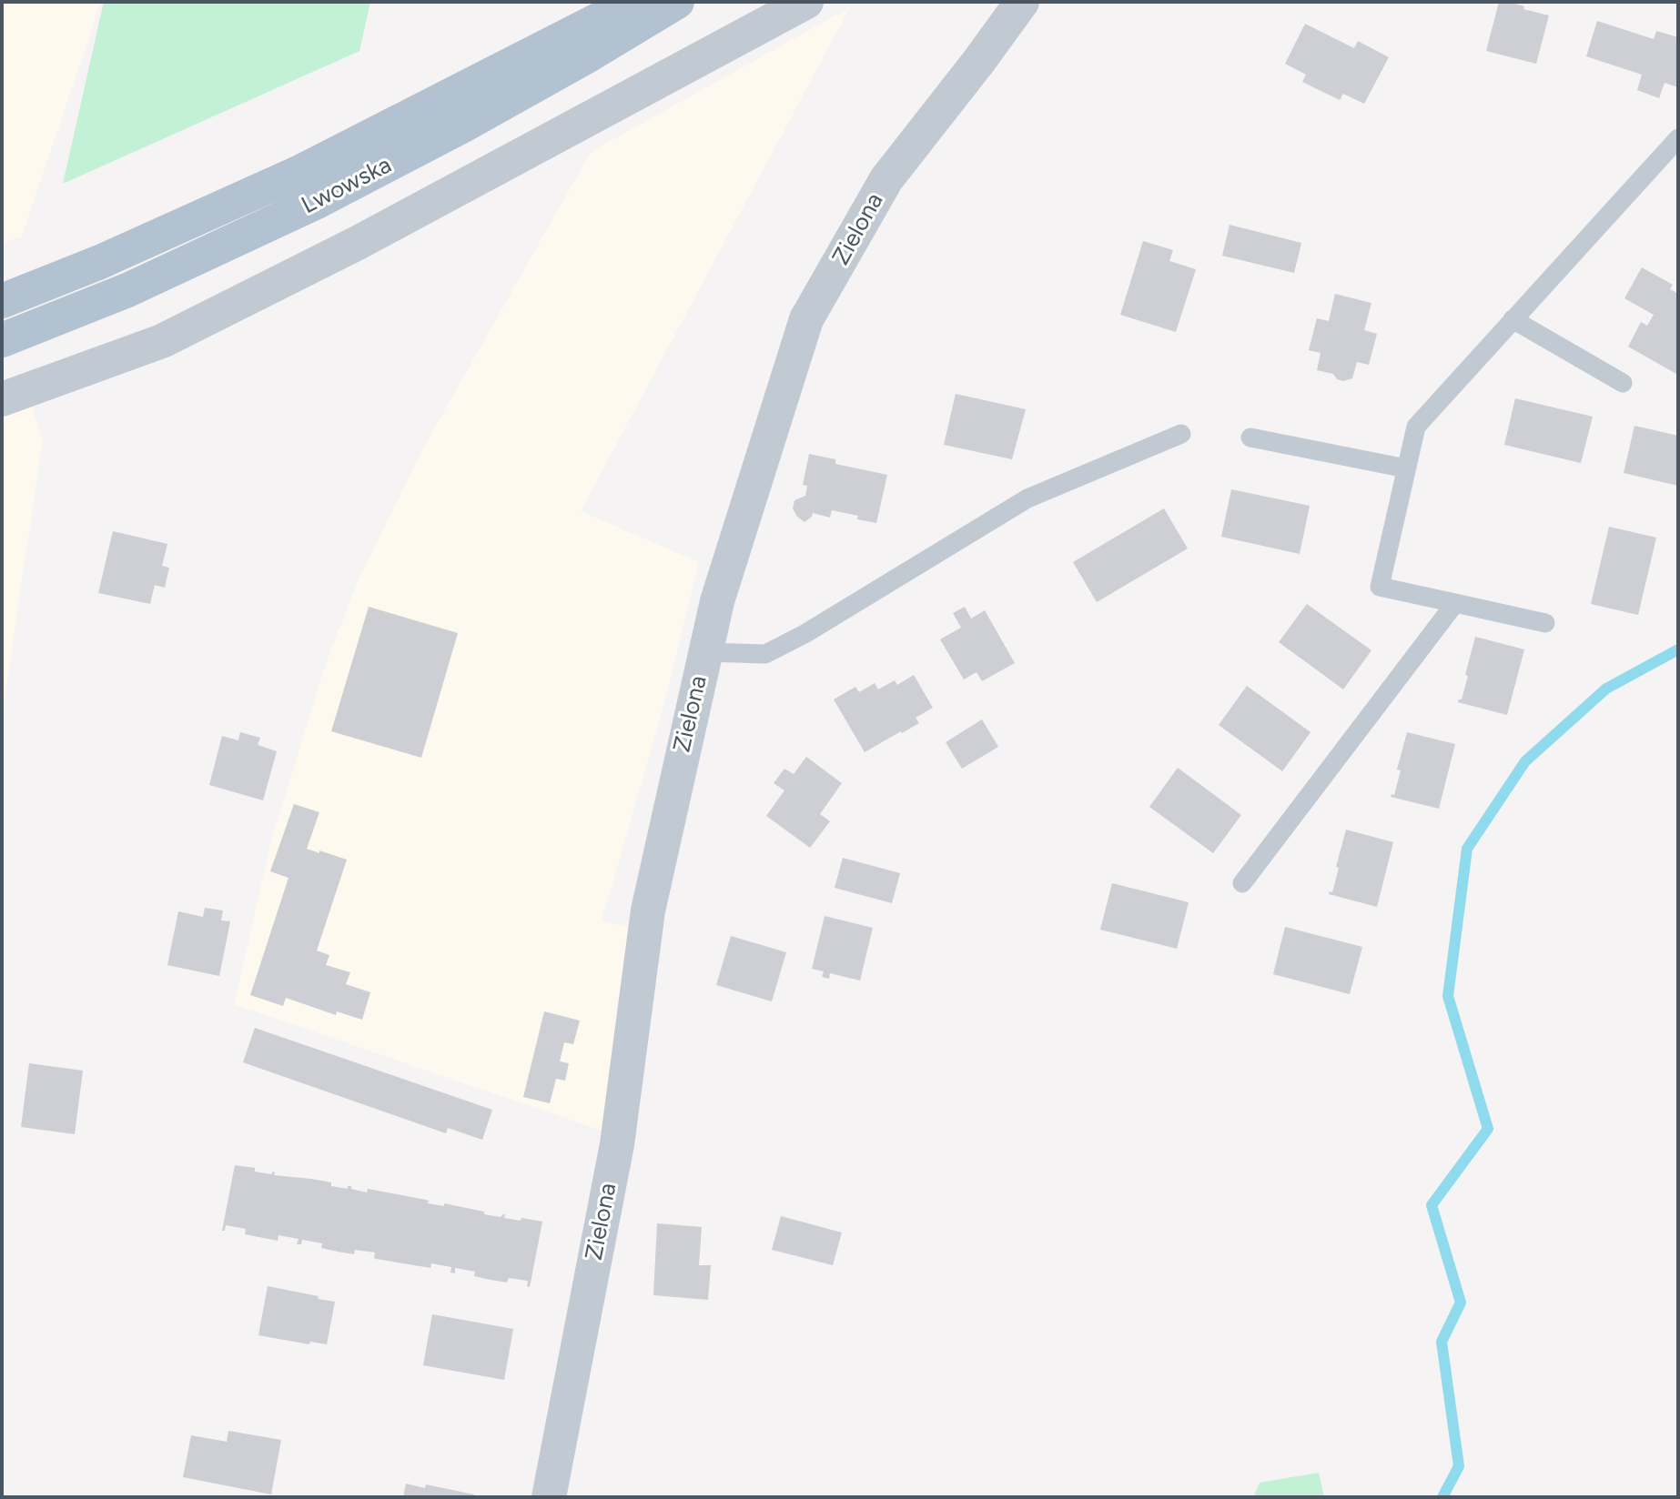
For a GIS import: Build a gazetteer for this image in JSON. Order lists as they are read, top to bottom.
{
  "streets": {
    "main road": ["Lwowska"],
    "street": ["Zielona"]
  }
}
